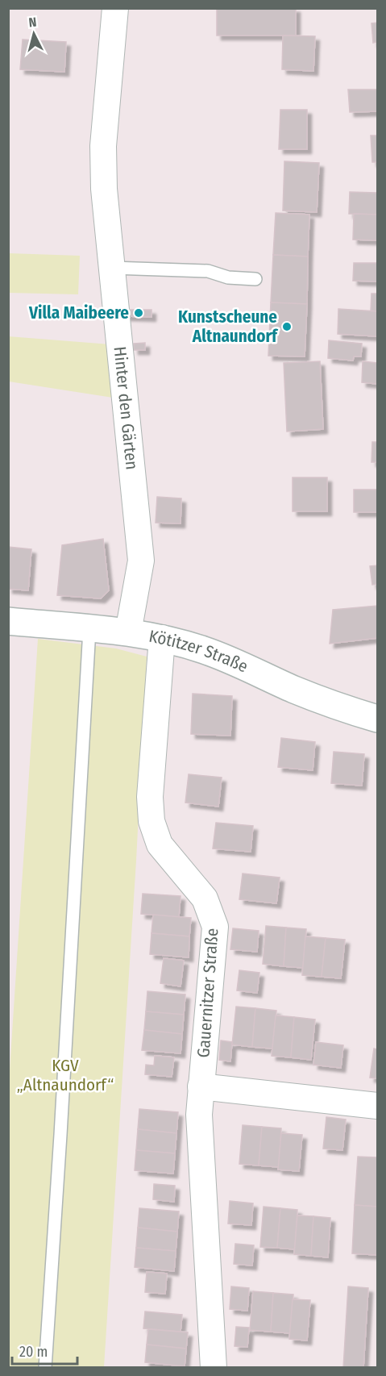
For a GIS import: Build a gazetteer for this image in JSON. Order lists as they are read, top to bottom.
{
  "streets": {
    "street": ["Hinter den Gärten", "Kötitzer Straße", "Gauernitzer Straße"]
  },
  "crossings": [
    ["Hinter den Gärten", "Kötitzer Straße"],
    ["Kötitzer Straße", "Gauernitzer Straße"]
  ],
  "parks": ["KGV „Altnaundorf“"],
  "places": ["Villa Maibeere", "Kunstscheune Altnaundorf"],
  "scale_bar": "20 m",
  "north": "top"
}
